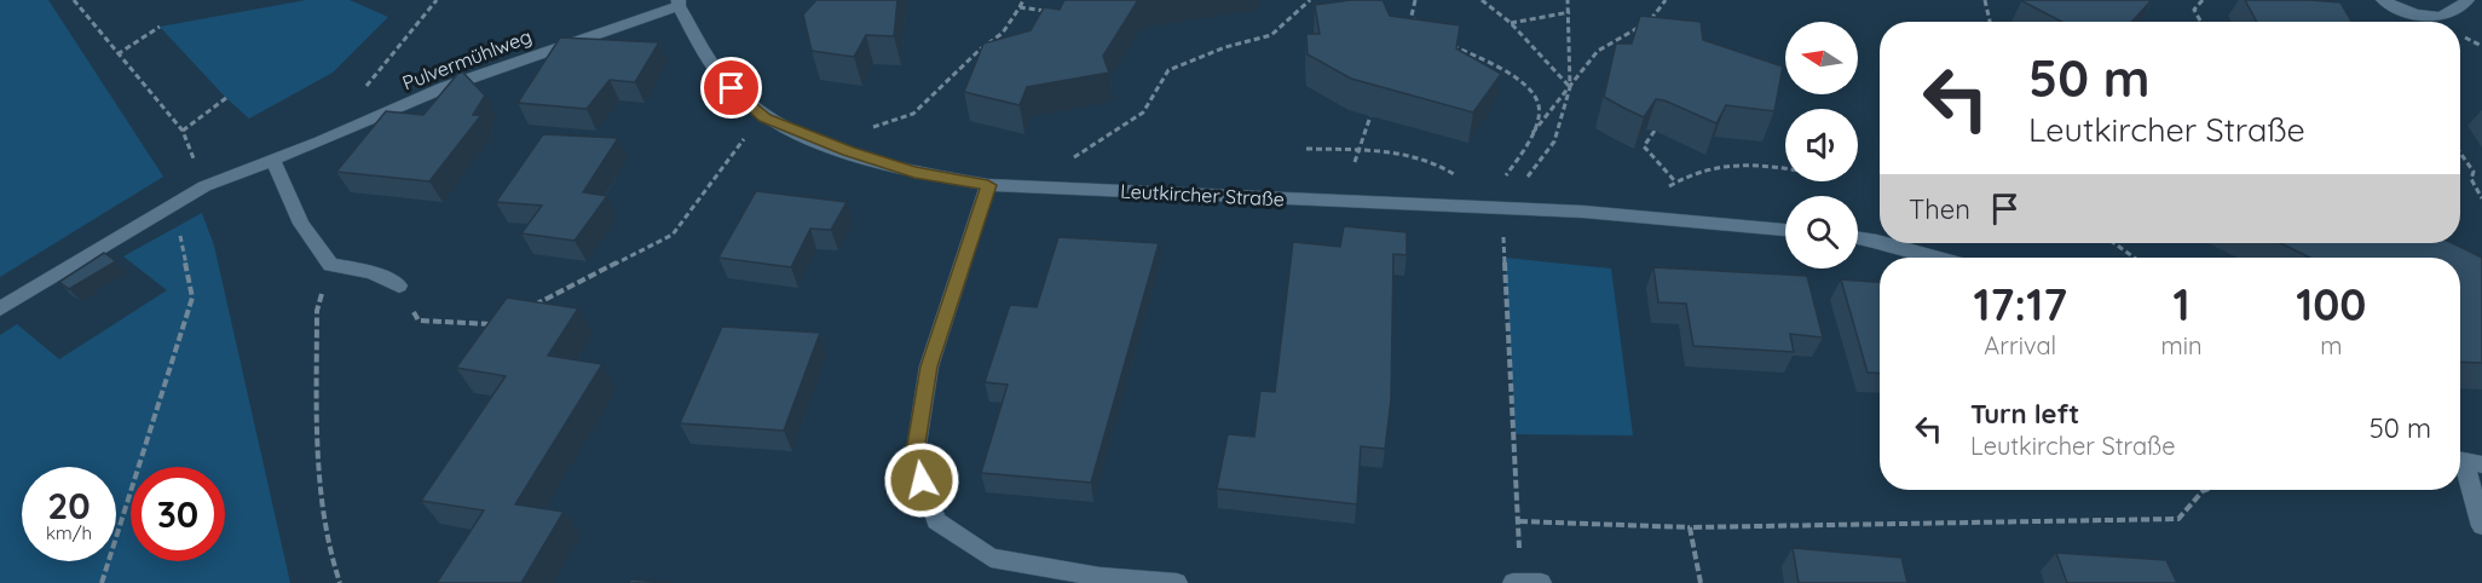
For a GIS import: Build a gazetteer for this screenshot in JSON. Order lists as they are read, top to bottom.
{
  "streets": {
    "street": ["Pulvermühlweg", "Leutkircher Straße"]
  },
  "crossings": [
    ["Pulvermühlweg", "Leutkircher Straße"]
  ],
  "north": "left",
  "page": {
    "turn": ["50 m", "Leutkircher Straße"],
    "then": "Then",
    "eta": [
      "17:17",
      "Arrival",
      "1",
      "min",
      "100",
      "m"
    ],
    "list": [
      {
        "name": "Turn left",
        "note": "Leutkircher Straße",
        "value": "50 m"
      }
    ],
    "speed": "20 km/h",
    "limit": "30"
  }
}
